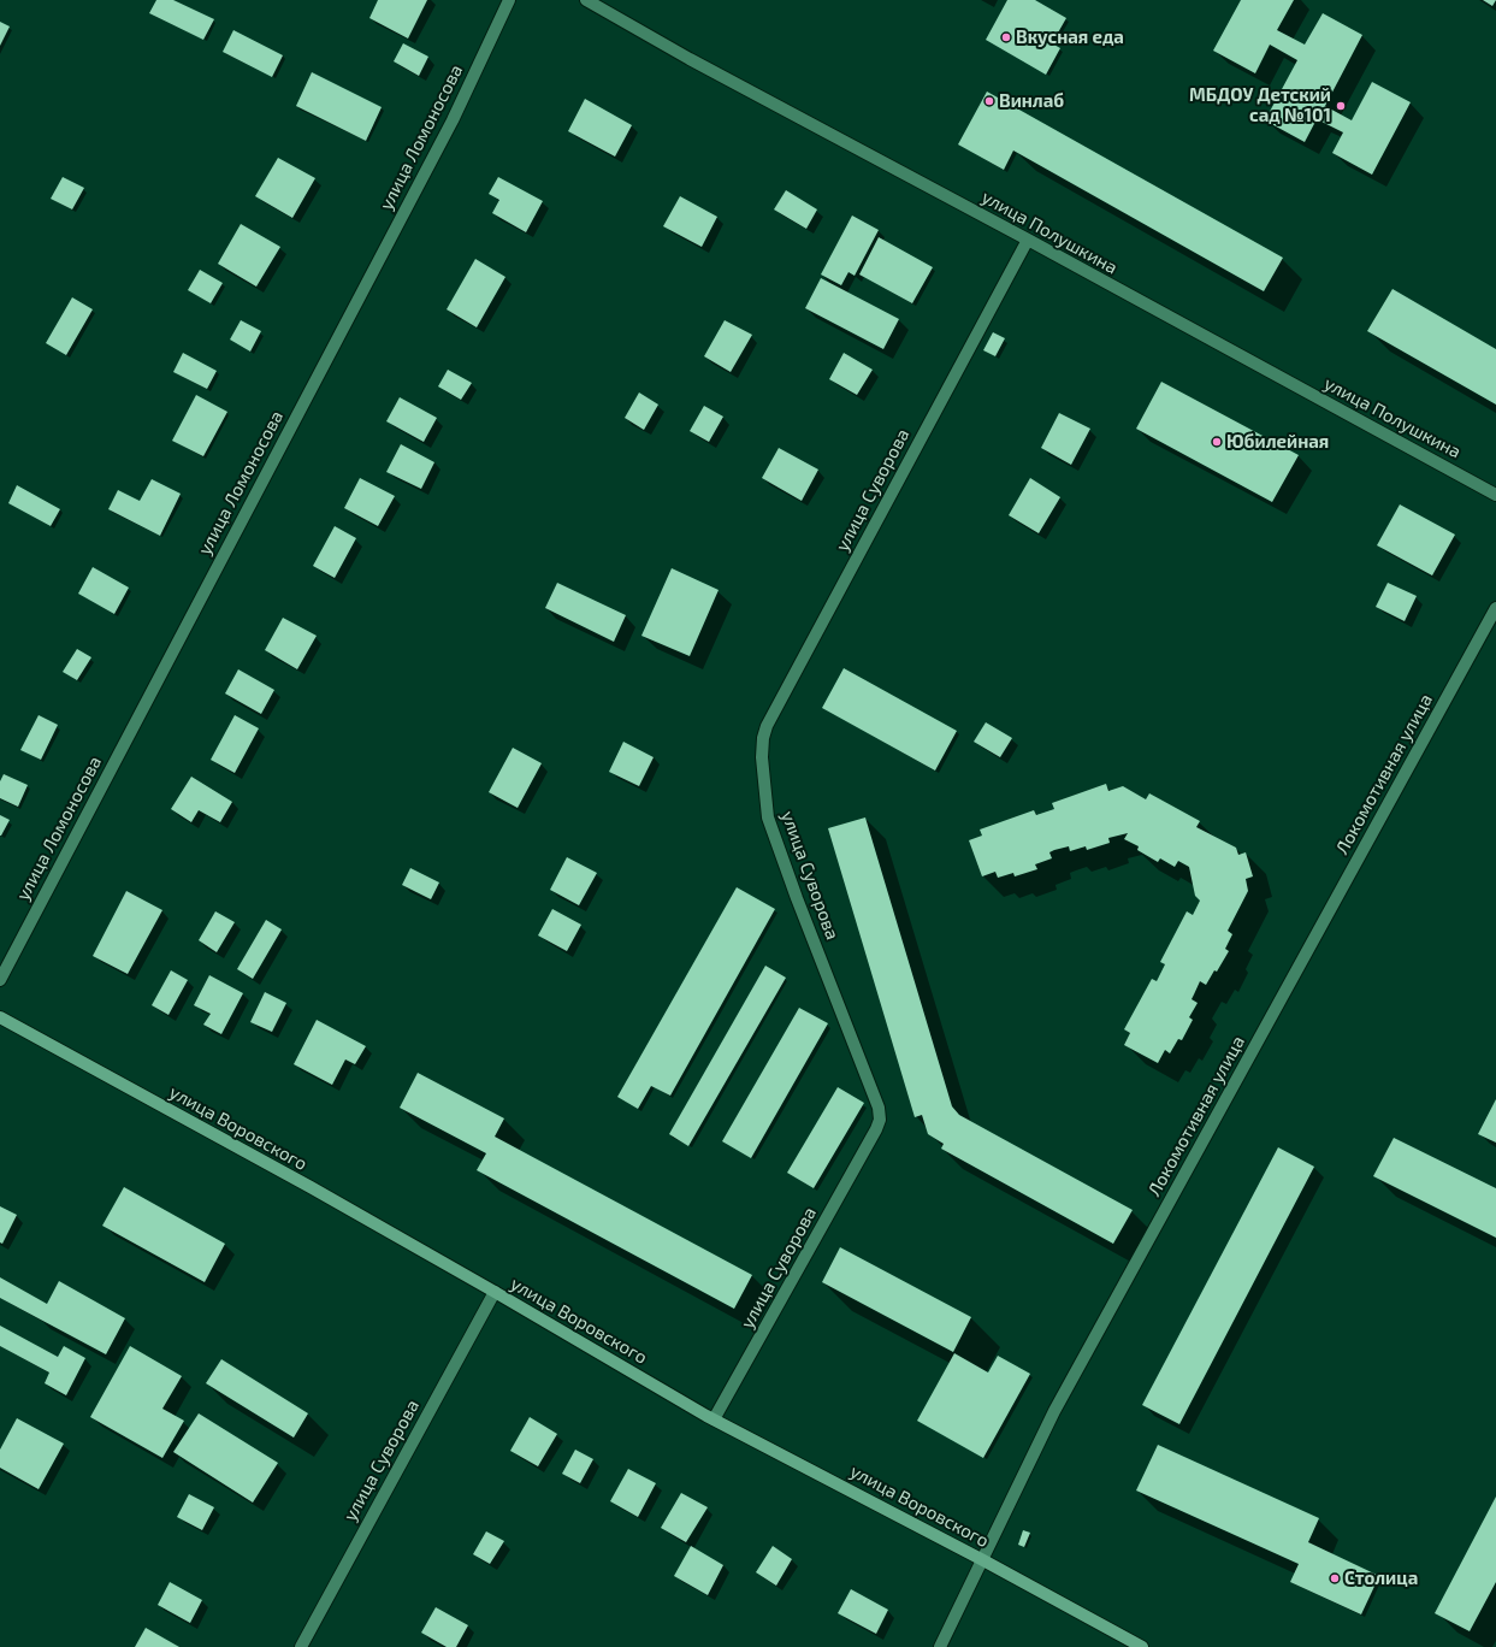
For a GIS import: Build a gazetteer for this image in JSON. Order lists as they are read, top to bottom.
{
  "streets": {
    "main road": ["улица Воровского"],
    "street": [
      "улица Ломоносова",
      "улица Полушкина",
      "улица Суворова",
      "Локомотивная улица"
    ]
  },
  "crossings": [
    ["улица Полушкина", "улица Суворова"],
    ["улица Суворова", "улица Воровского"],
    ["Локомотивная улица", "улица Воровского"]
  ],
  "places": [
    "Вкусная еда",
    "Винлаб",
    "МБДОУ Детский сад №101",
    "Юбилейная",
    "Столица"
  ]
}
